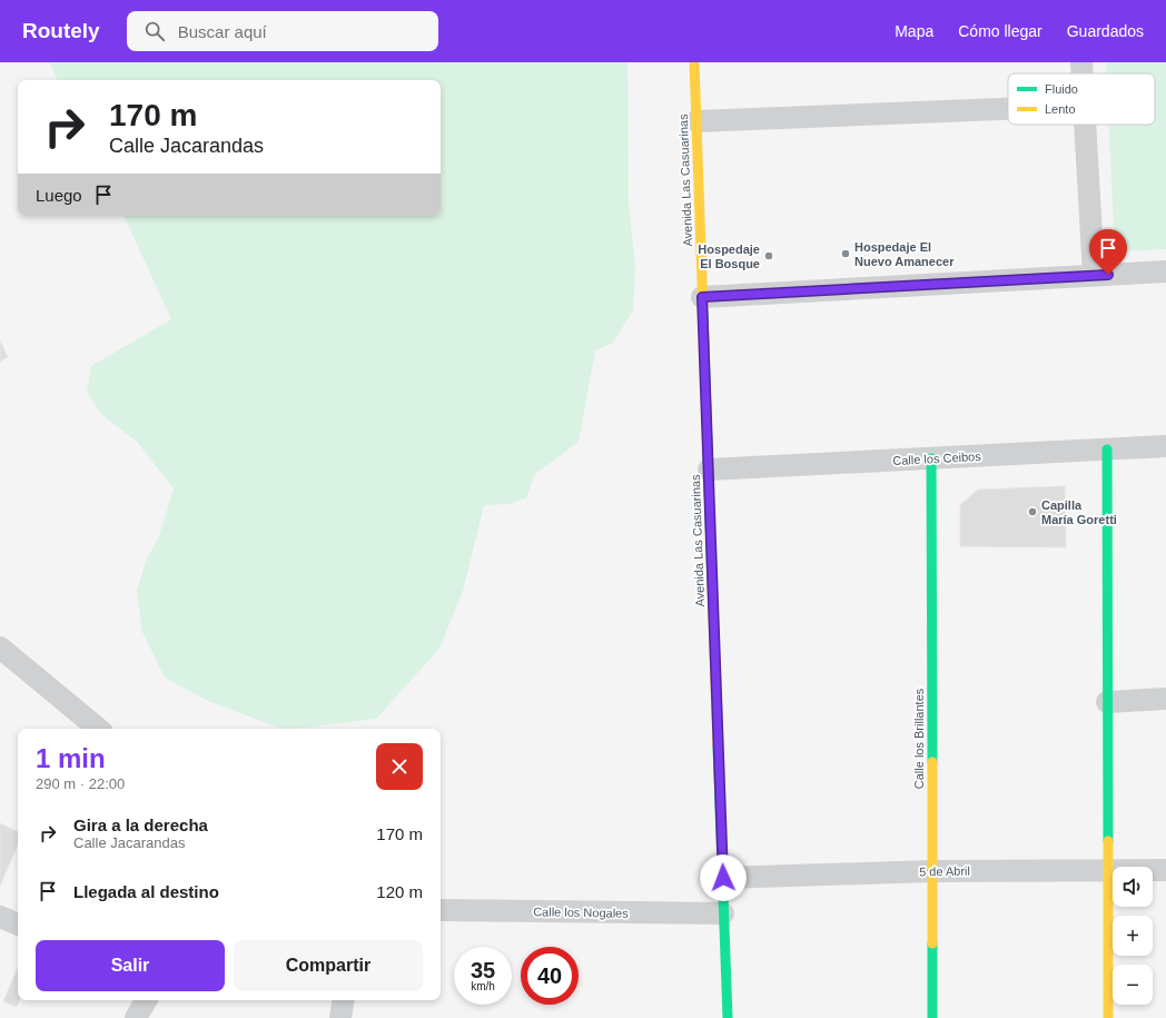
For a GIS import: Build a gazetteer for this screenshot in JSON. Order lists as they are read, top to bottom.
{
  "streets": {
    "street": [
      "Avenida Las Casuarinas",
      "Calle los Ceibos",
      "Calle los Brillantes",
      "5 de Abril",
      "Calle los Nogales"
    ]
  },
  "crossings": [
    ["Avenida Las Casuarinas", "Calle los Ceibos"],
    ["Avenida Las Casuarinas", "5 de Abril"],
    ["Avenida Las Casuarinas", "Calle los Nogales"],
    ["Calle los Ceibos", "Calle los Brillantes"],
    ["Calle los Brillantes", "5 de Abril"]
  ],
  "places": ["Hospedaje El Nuevo Amanecer", "Hospedaje El Bosque", "Capilla María Goretti"],
  "legend": ["Fluido", "Lento"],
  "page": {
    "header": "Routely",
    "search": "Buscar aquí",
    "nav": ["Mapa", "Cómo llegar", "Guardados"],
    "turn": ["170 m", "Calle Jacarandas"],
    "then": "Luego",
    "heading": ["1 min", "290 m · 22:00"],
    "list": [
      {
        "name": "Gira a la derecha",
        "note": "Calle Jacarandas",
        "value": "170 m"
      },
      {
        "name": "Llegada al destino",
        "value": "120 m"
      }
    ],
    "map_buttons": ["+", "−"],
    "buttons": ["Salir", "Compartir"],
    "speed": "35 km/h",
    "limit": "40"
  }
}
